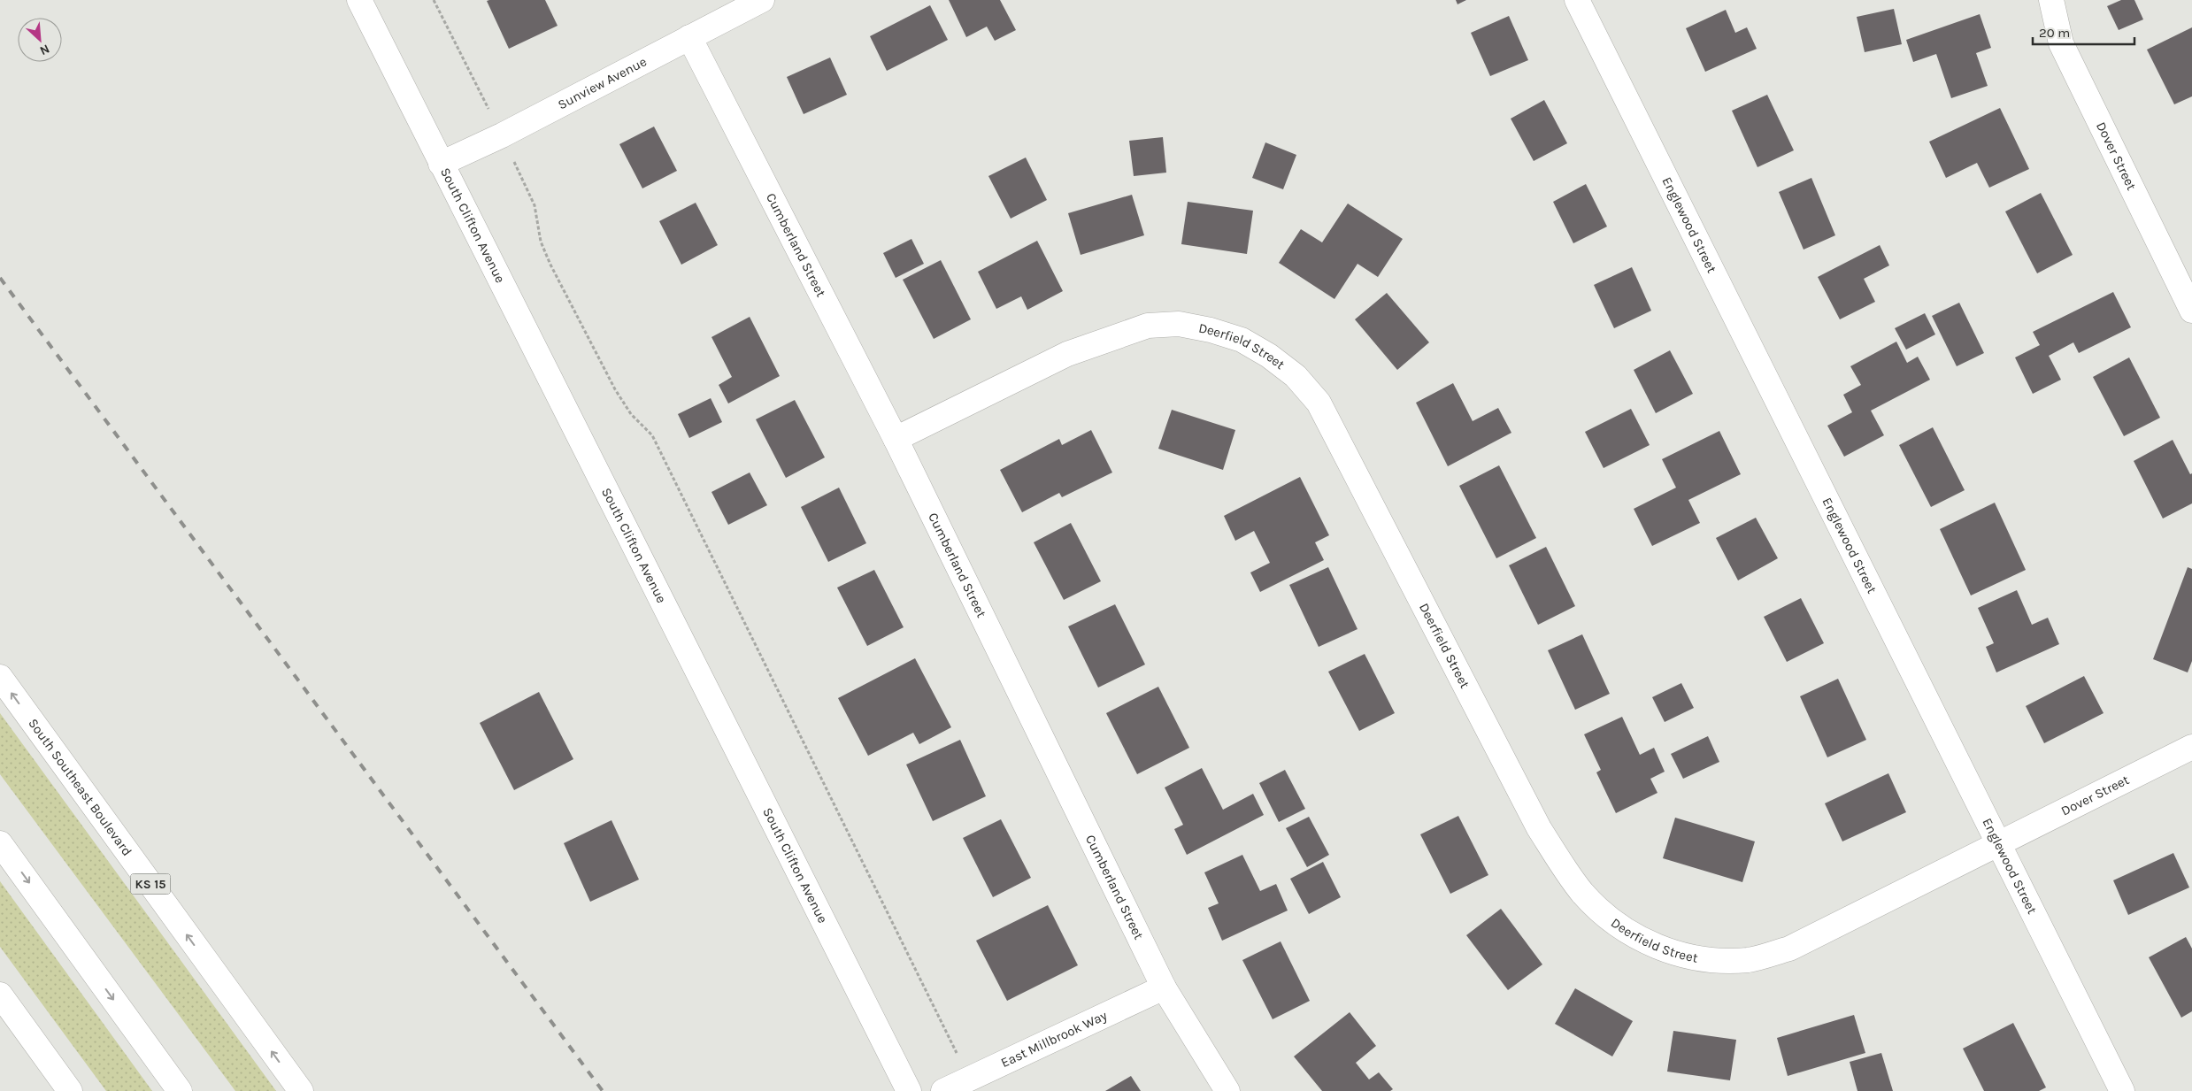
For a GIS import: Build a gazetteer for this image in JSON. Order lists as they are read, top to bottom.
{
  "streets": {
    "street": [
      "Sunview Avenue",
      "Dover Street",
      "Englewood Street",
      "South Clifton Avenue",
      "Cumberland Street",
      "Deerfield Street",
      "South Southeast Boulevard",
      "KS 15",
      "East Millbrook Way"
    ]
  },
  "crossings": [
    ["Sunview Avenue", "South Clifton Avenue"],
    ["Sunview Avenue", "Cumberland Street"],
    ["Dover Street", "Englewood Street"],
    ["Dover Street", "Deerfield Street"],
    ["Englewood Street", "Deerfield Street"],
    ["Cumberland Street", "Deerfield Street"],
    ["Cumberland Street", "East Millbrook Way"]
  ],
  "scale_bar": "20 m",
  "north": "bottom right"
}
